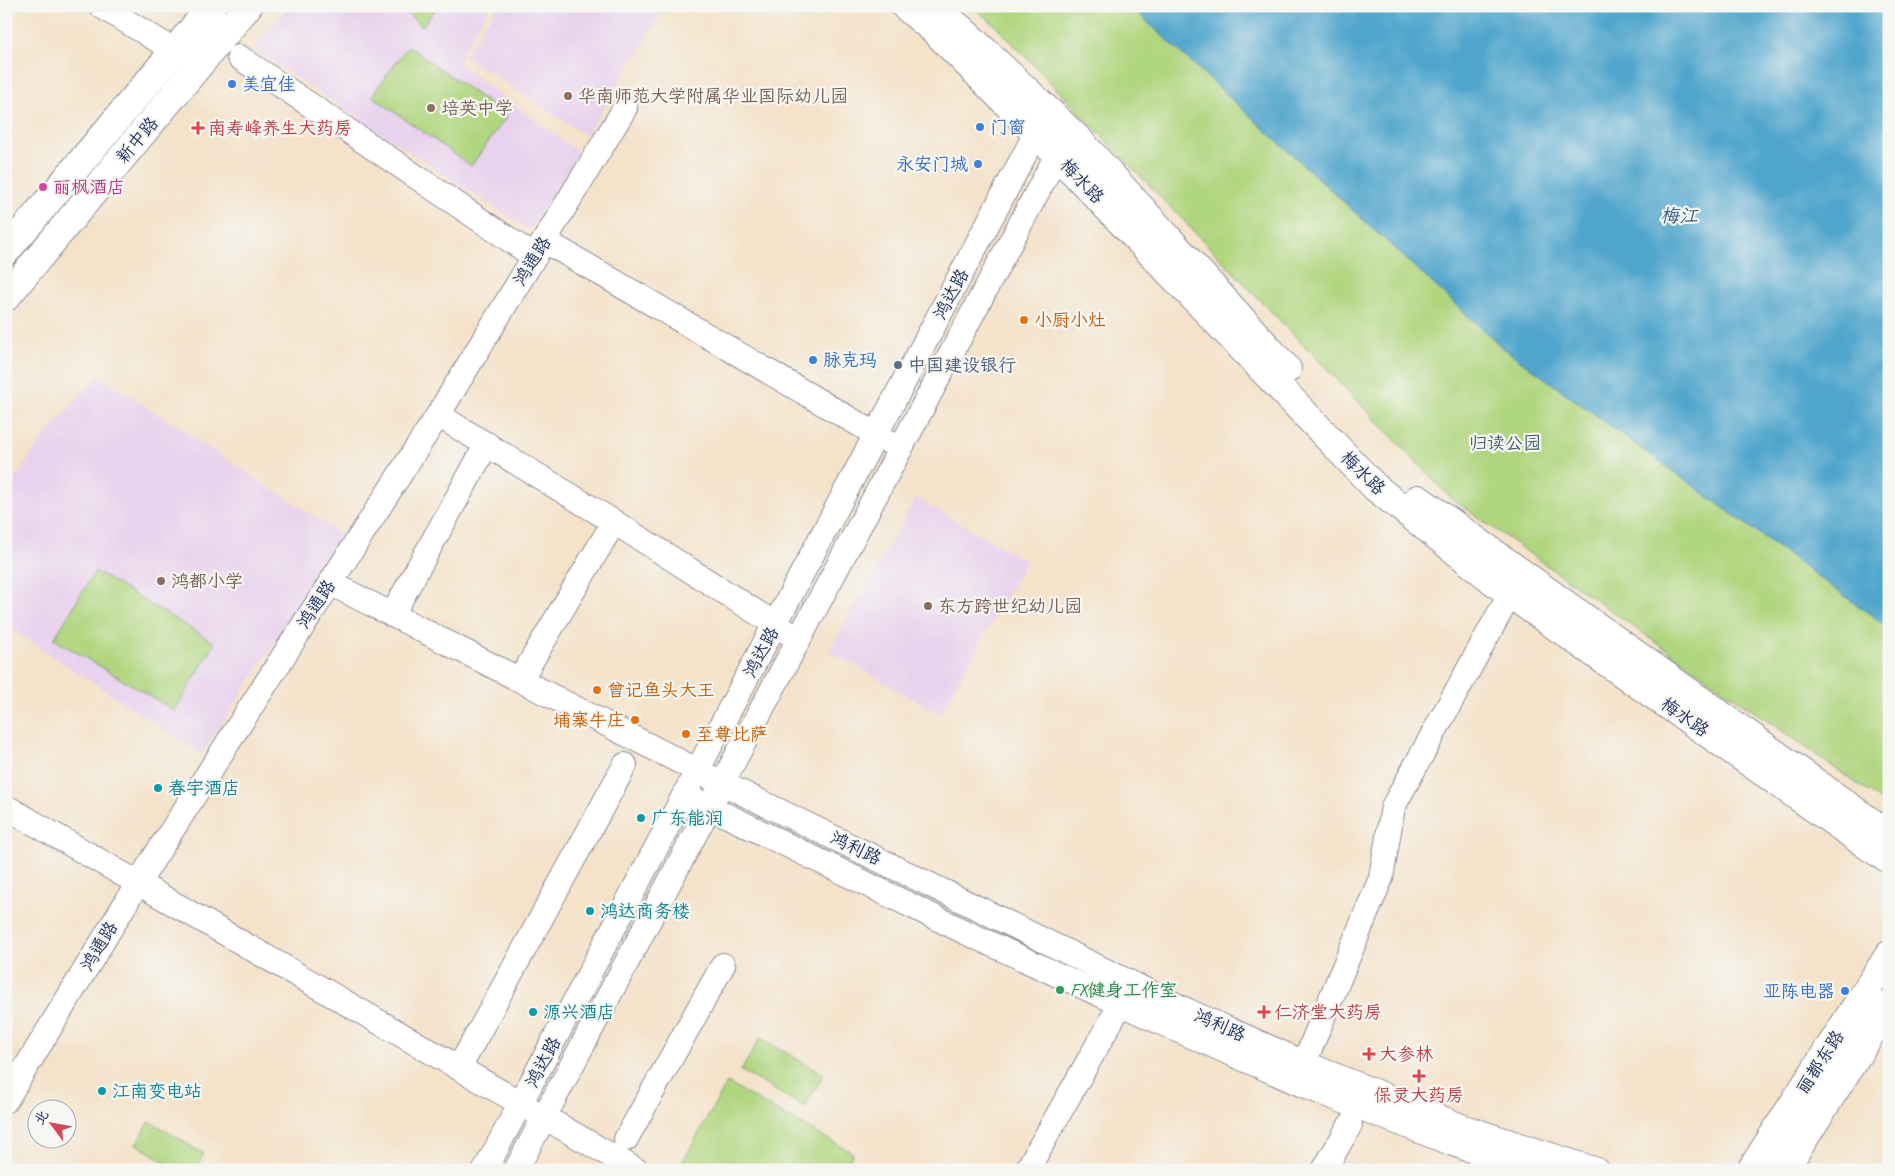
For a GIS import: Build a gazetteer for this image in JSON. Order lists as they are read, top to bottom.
{
  "streets": {
    "main road": ["新中路", "梅水路", "丽都东路"],
    "street": ["鸿通路", "鸿达路", "鸿利路"]
  },
  "crossings": [
    ["梅水路", "鸿达路"],
    ["鸿通路", "鸿利路"],
    ["鸿达路", "鸿利路"]
  ],
  "water": ["梅江"],
  "parks": ["归读公园"],
  "places": {
    "other": [
      "美宜佳",
      "华南师范大学附属华业国际幼儿园",
      "培英中学",
      "门窗",
      "永安门城",
      "丽枫酒店",
      "小厨小灶",
      "脉克玛",
      "中国建设银行",
      "鸿都小学",
      "东方跨世纪幼儿园",
      "曾记鱼头大王",
      "埔寨牛庄",
      "至尊比萨",
      "春宇酒店",
      "广东能润",
      "鸿达商务楼",
      "FX健身工作室",
      "亚陈电器",
      "源兴酒店",
      "江南变电站"
    ],
    "health": [
      "南寿峰养生大药房",
      "仁济堂大药房",
      "大参林",
      "保灵大药房"
    ]
  },
  "north": "top left"
}
